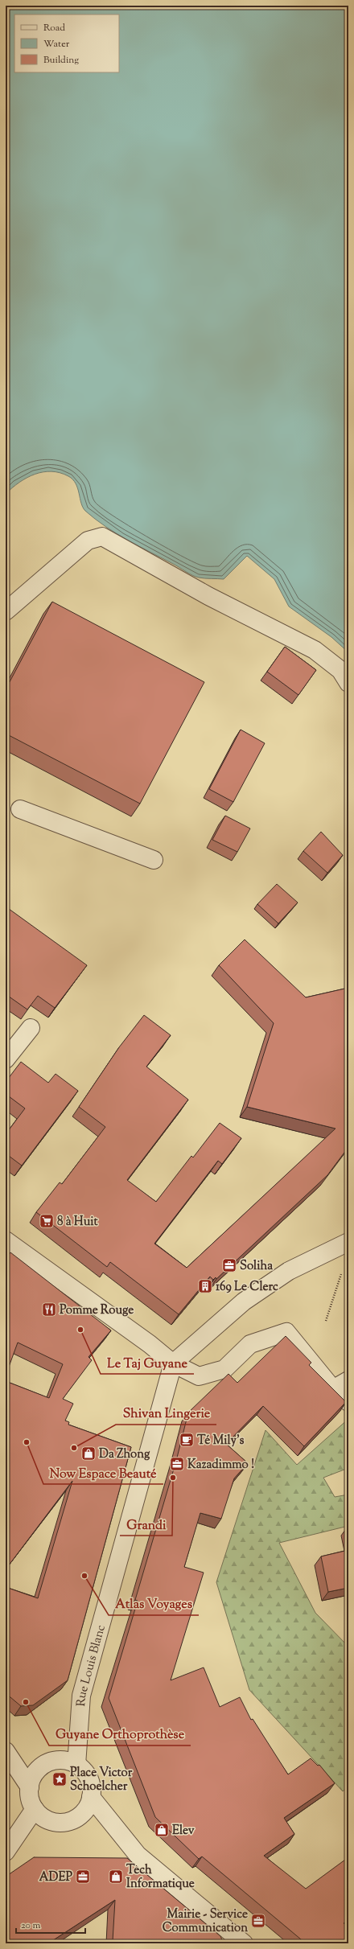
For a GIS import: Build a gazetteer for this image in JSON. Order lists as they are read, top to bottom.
{
  "streets": {
    "street": ["Rue Louis Blanc"]
  },
  "places": {
    "supermarket": ["8 à Huit"],
    "office": [
      "Soliha",
      "Kazadimmo !",
      "ADEP",
      "Mairie - Service Communication"
    ],
    "building": ["169 Le Clerc"],
    "restaurant": ["Pomme Rouge"],
    "other": [
      "Le Taj Guyane",
      "Now Espace Beauté",
      "Shivan Lingerie",
      "Grandi",
      "Atlas Voyages",
      "Guyane Orthoprothèse"
    ],
    "cafe": ["Té Mily's"],
    "shop": ["Da Zhong", "Elev", "Tech Informatique"],
    "place": ["Place Victor Schoelcher"]
  },
  "legend": ["Road", "Water", "Building"],
  "scale_bar": "20 m"
}
